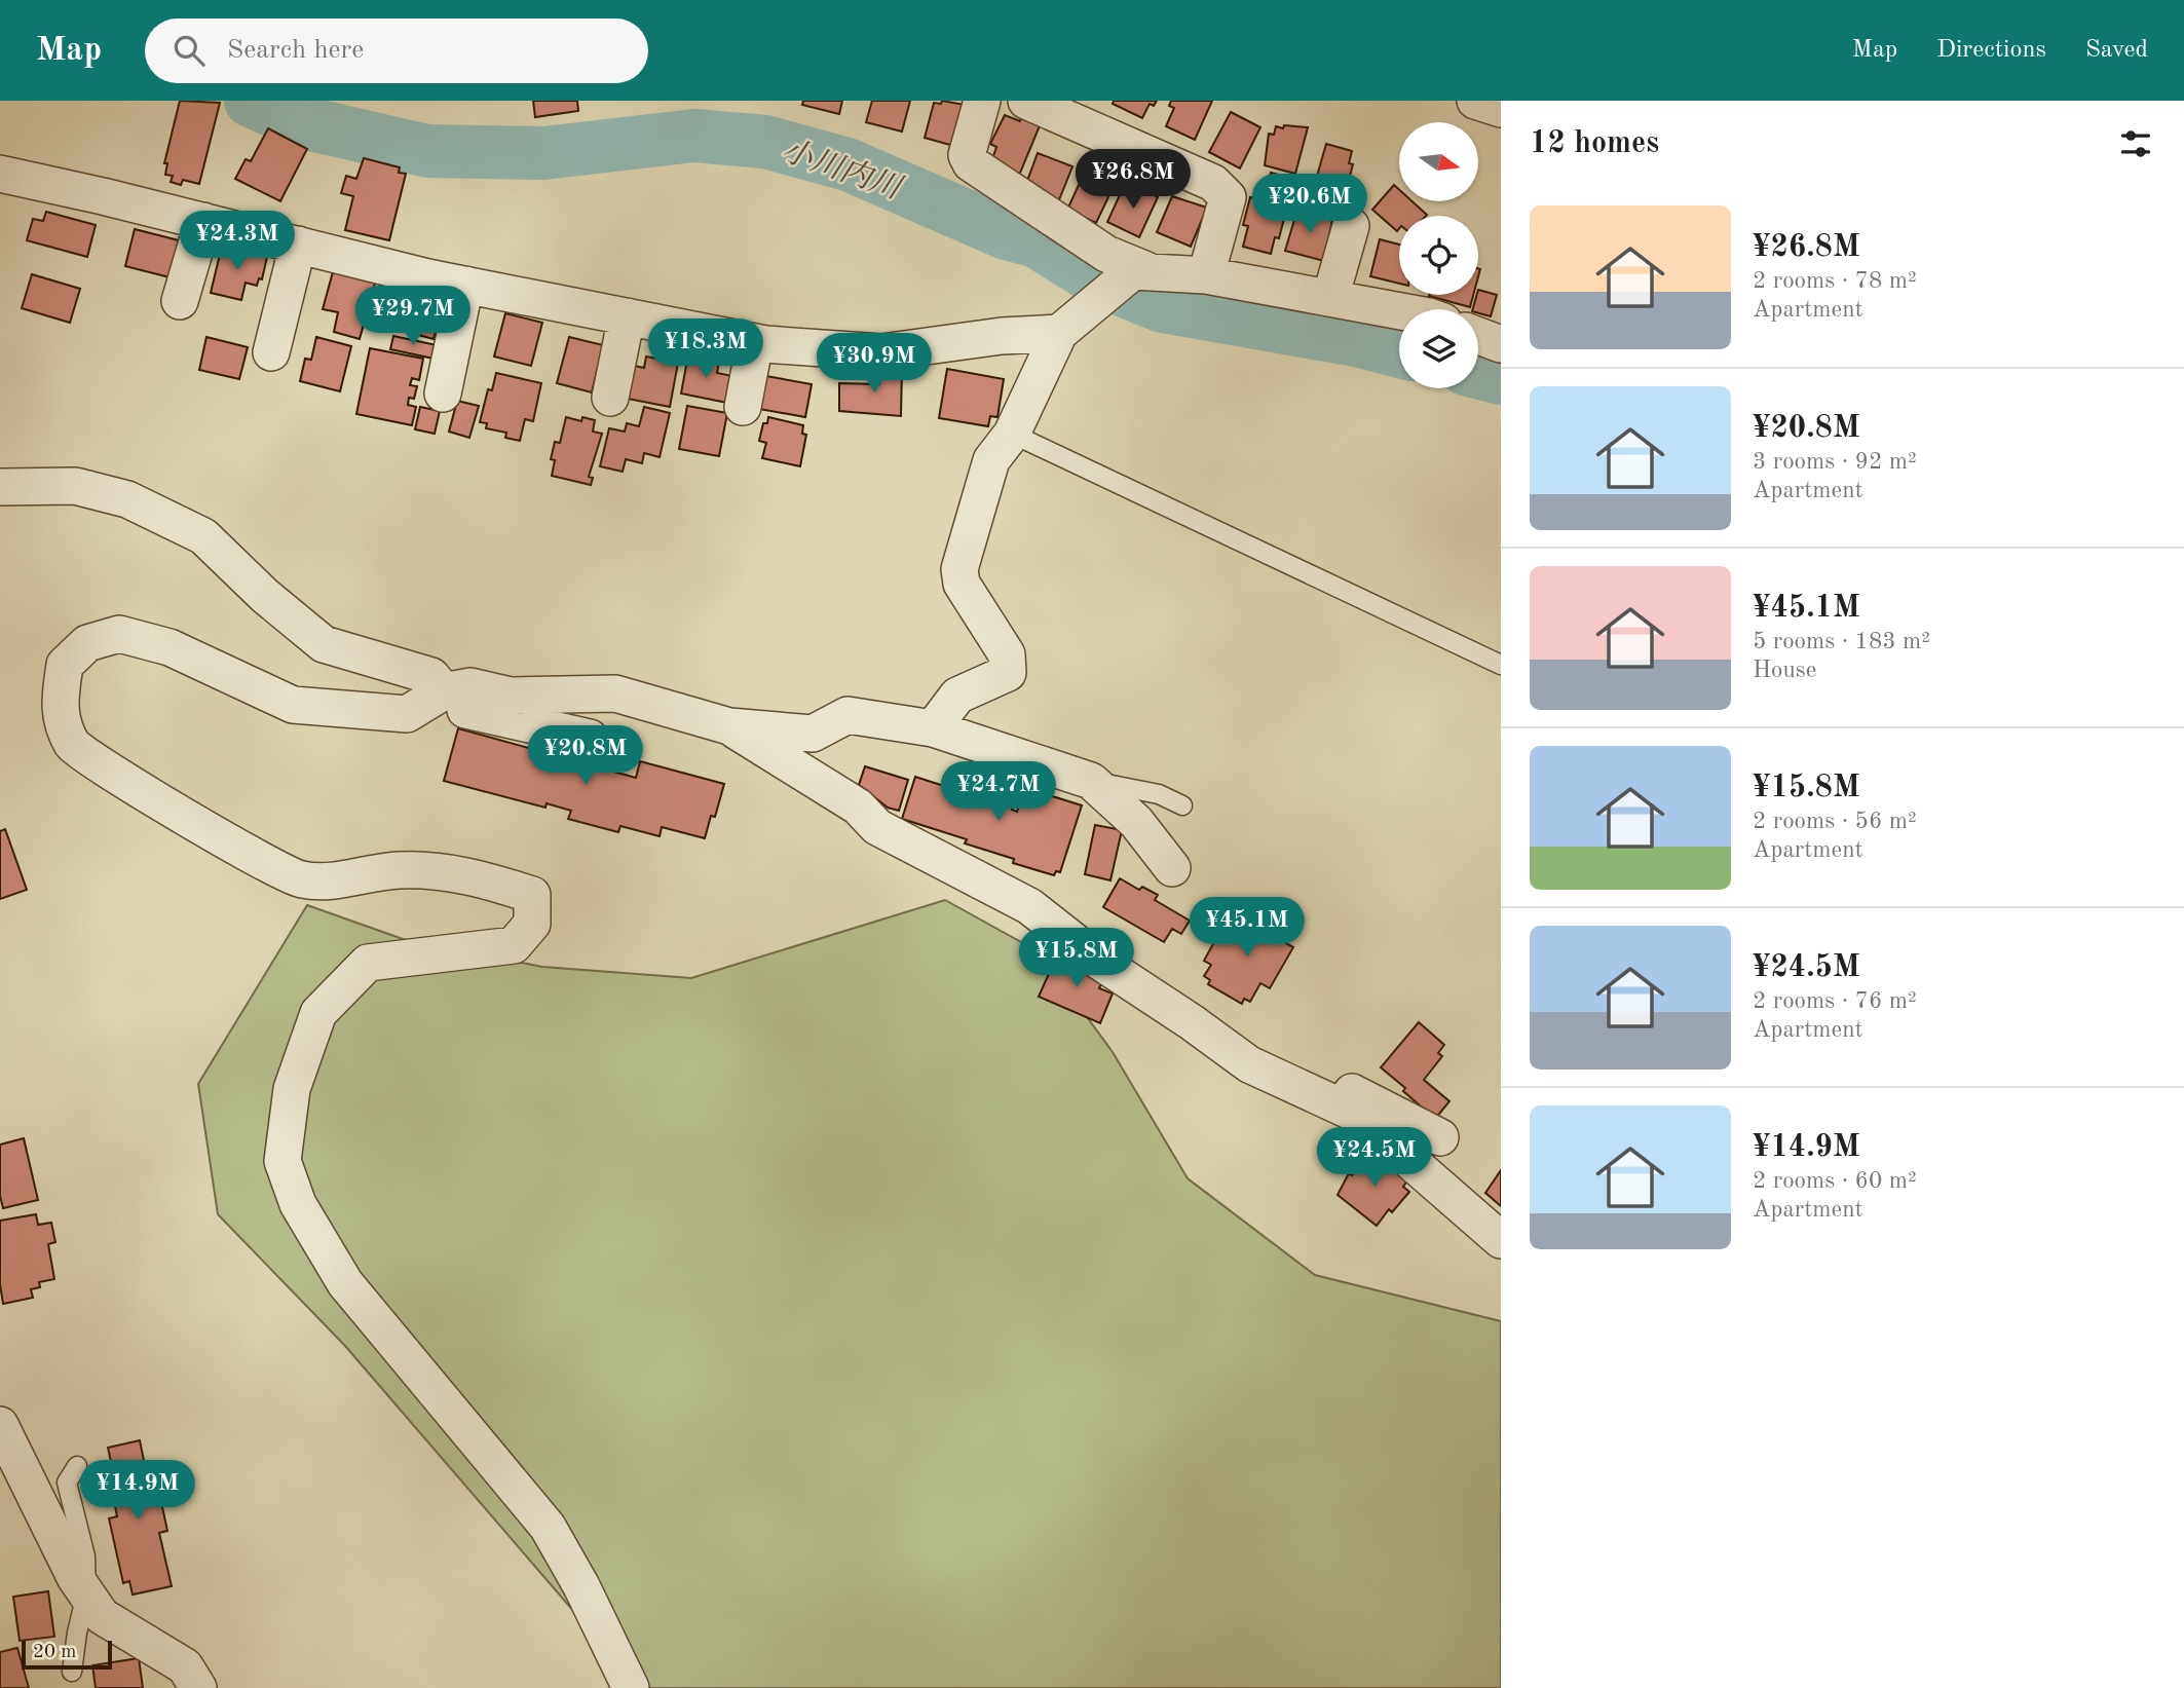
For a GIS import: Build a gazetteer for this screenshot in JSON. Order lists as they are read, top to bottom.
{
  "water": ["小川内川"],
  "scale_bar": "20 m",
  "north": "right",
  "page": {
    "header": "Map",
    "search": "Search here",
    "nav": ["Map", "Directions", "Saved"],
    "heading": "12 homes",
    "price": [
      "¥26.8M",
      "¥20.6M",
      "¥24.3M",
      "¥29.7M",
      "¥18.3M",
      "¥30.9M",
      "¥20.8M",
      "¥24.7M",
      "¥45.1M",
      "¥15.8M",
      "¥24.5M",
      "¥14.9M"
    ],
    "list": [
      {
        "name": "¥26.8M",
        "note": "2 rooms · 78 m² · Apartment"
      },
      {
        "name": "¥20.8M",
        "note": "3 rooms · 92 m² · Apartment"
      },
      {
        "name": "¥45.1M",
        "note": "5 rooms · 183 m² · House"
      },
      {
        "name": "¥15.8M",
        "note": "2 rooms · 56 m² · Apartment"
      },
      {
        "name": "¥24.5M",
        "note": "2 rooms · 76 m² · Apartment"
      },
      {
        "name": "¥14.9M",
        "note": "2 rooms · 60 m² · Apartment"
      }
    ],
    "scale": "20 m"
  }
}
